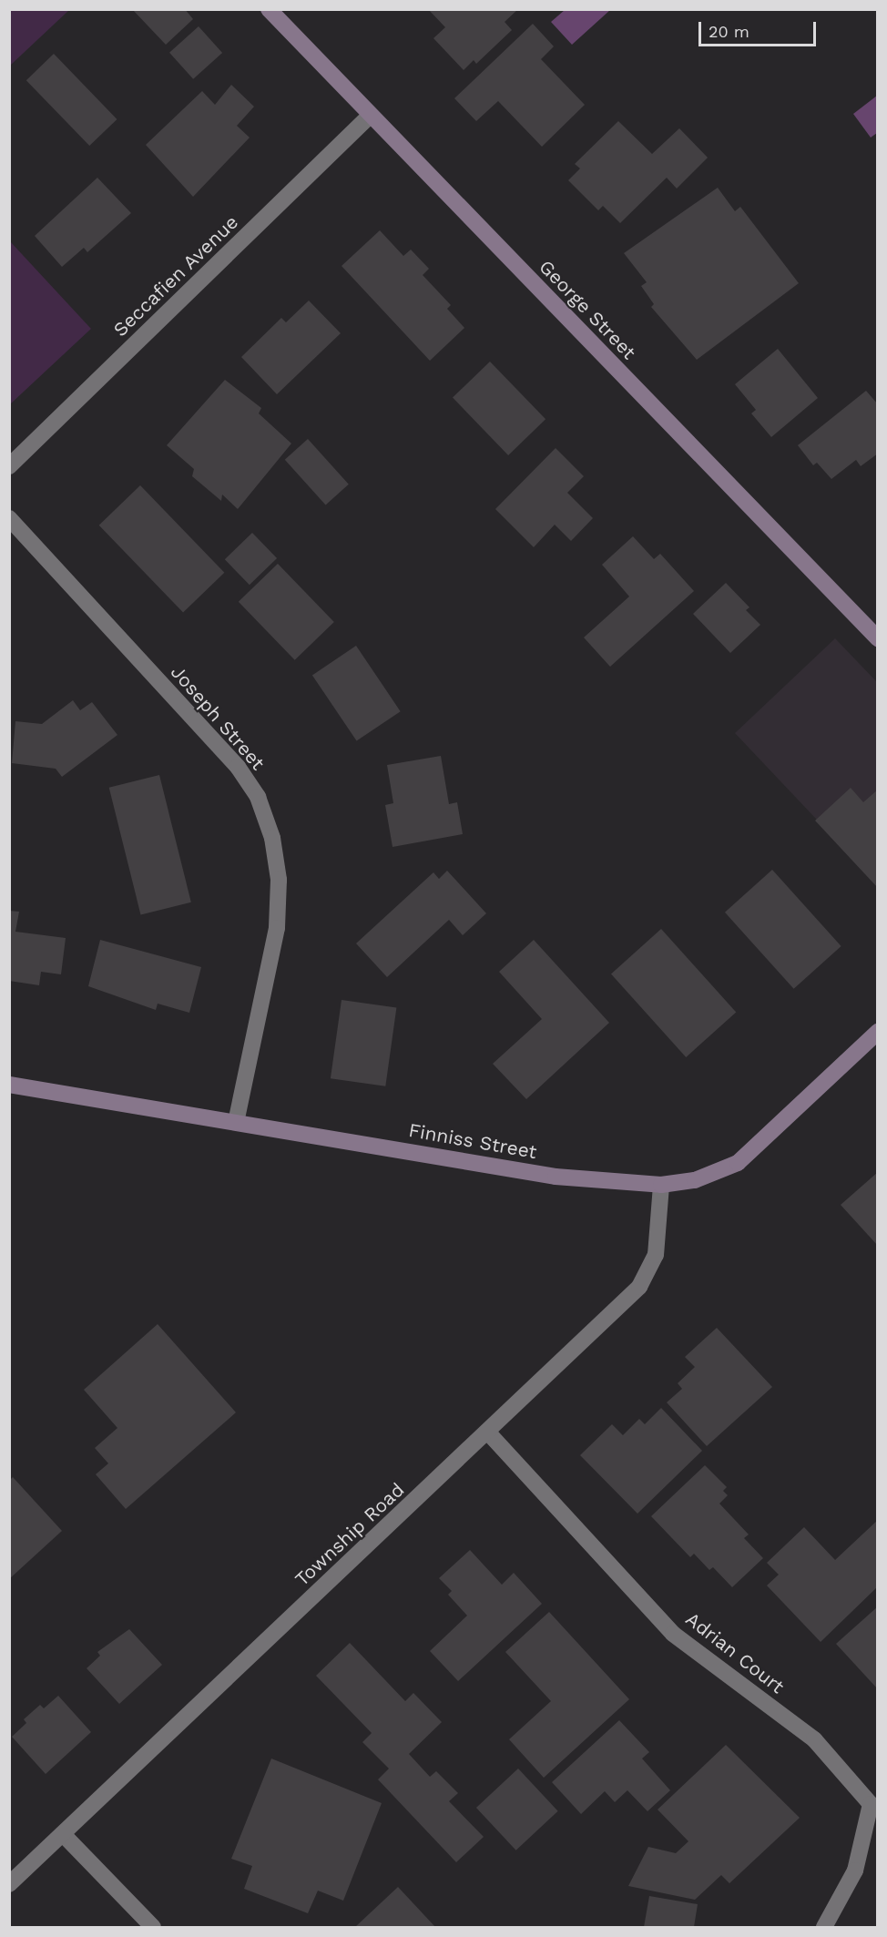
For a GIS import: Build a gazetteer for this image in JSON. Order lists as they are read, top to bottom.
{
  "streets": {
    "street": [
      "Seccafien Avenue",
      "George Street",
      "Joseph Street",
      "Finniss Street",
      "Township Road",
      "Adrian Court"
    ]
  },
  "crossings": [
    ["Seccafien Avenue", "George Street"],
    ["Joseph Street", "Finniss Street"],
    ["Finniss Street", "Township Road"],
    ["Township Road", "Adrian Court"]
  ],
  "scale_bar": "20 m"
}
